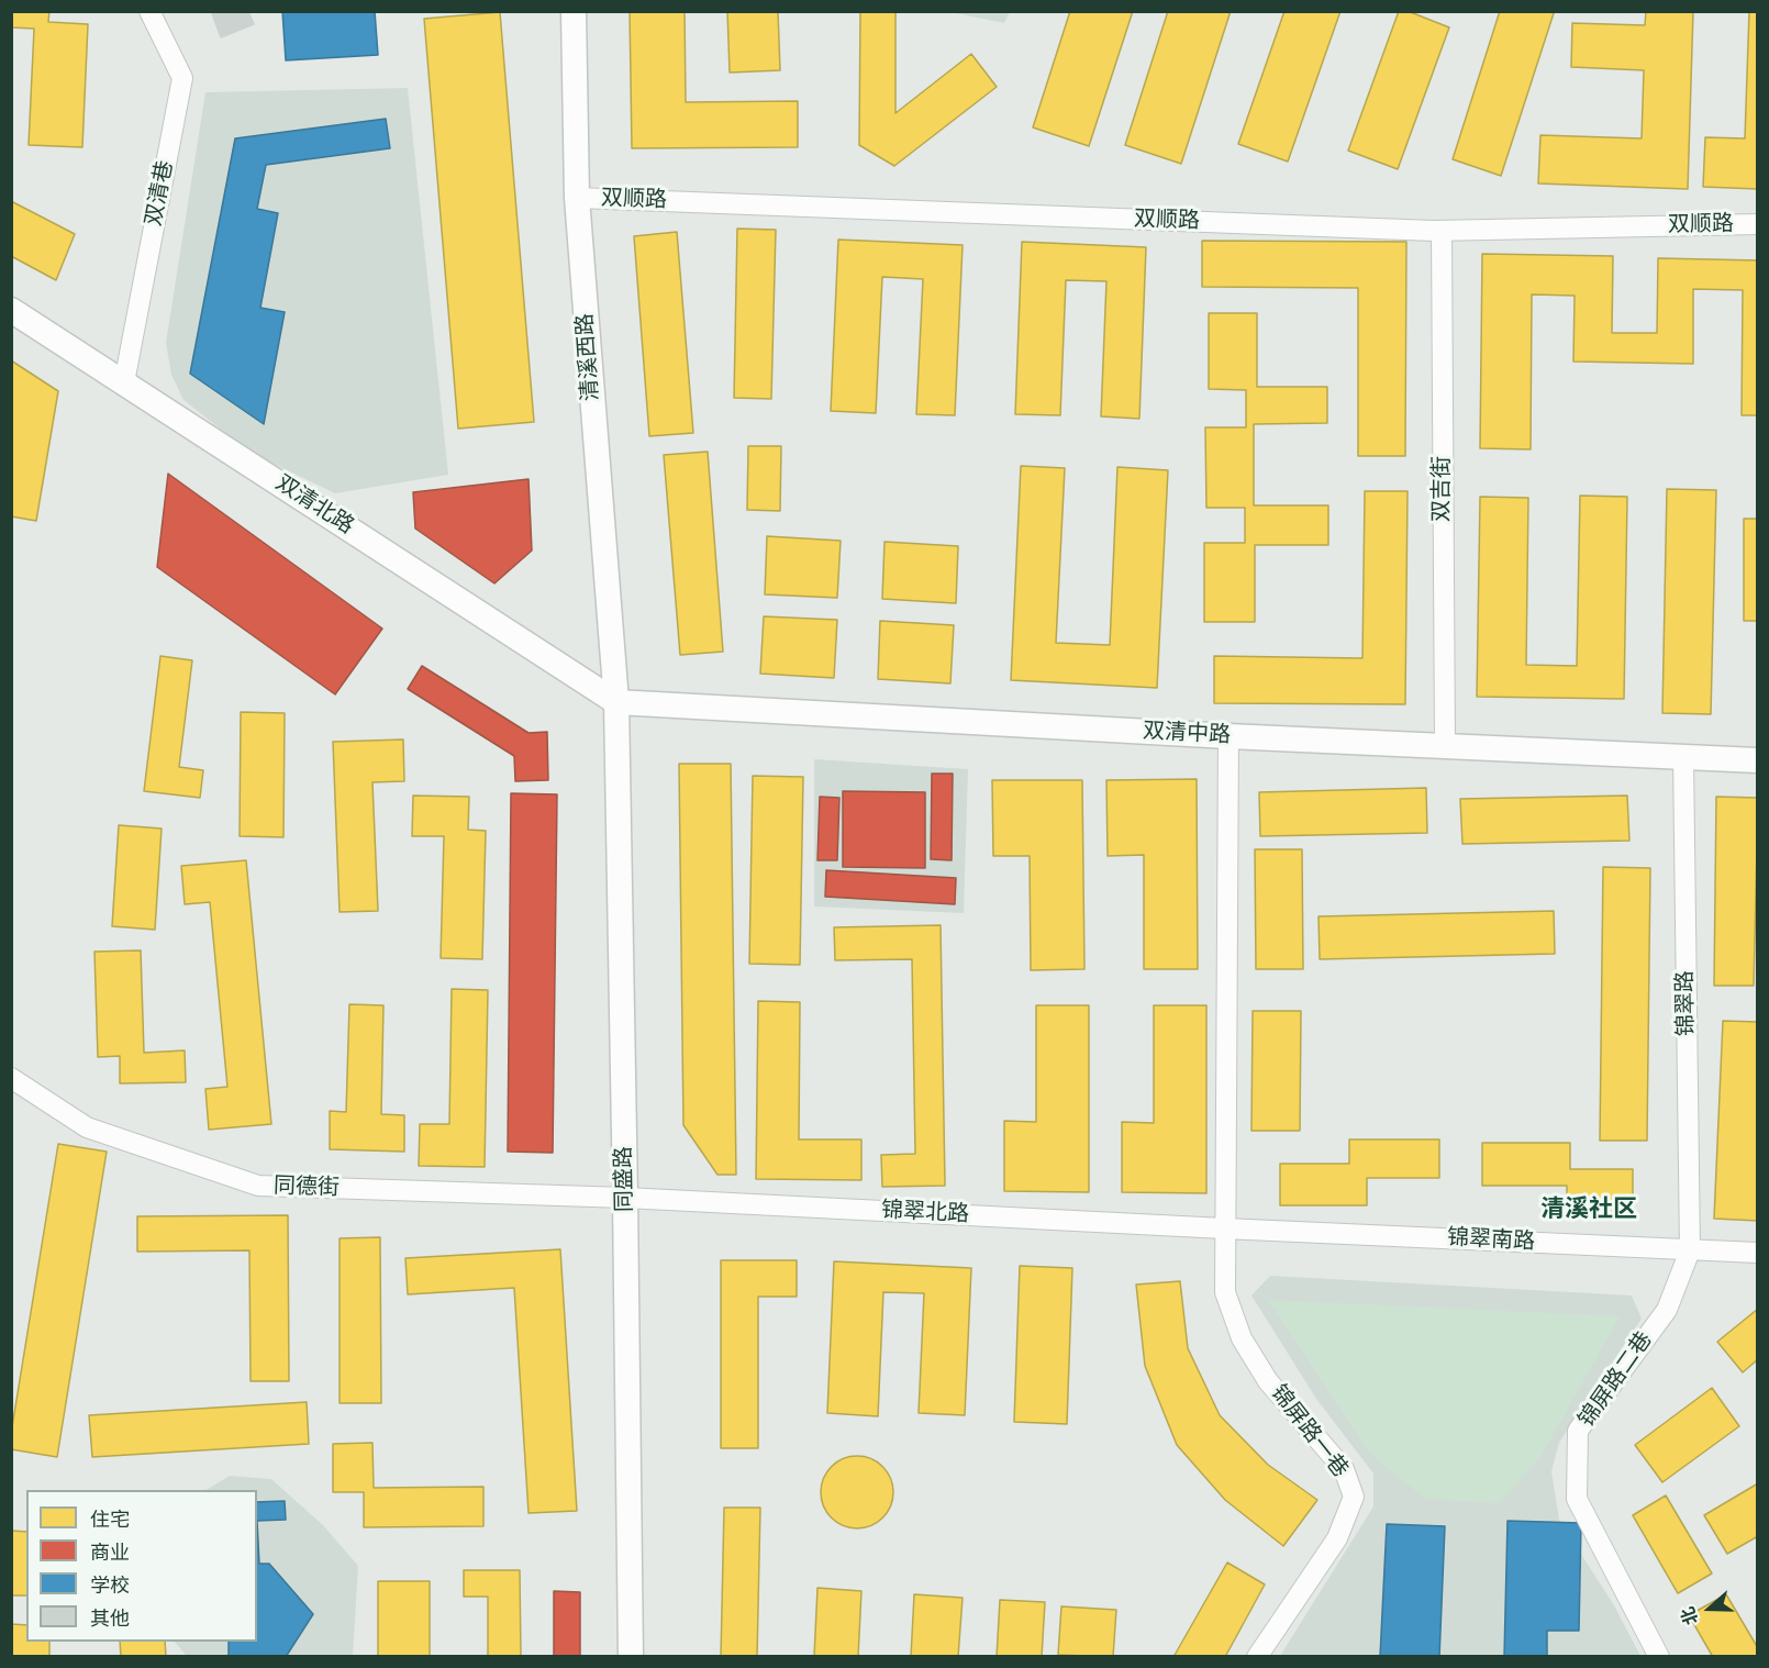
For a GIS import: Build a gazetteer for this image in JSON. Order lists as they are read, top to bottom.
{
  "streets": {
    "street": [
      "双清巷",
      "双顺路",
      "清溪西路",
      "双吉街",
      "双清北路",
      "双清中路",
      "锦翠路",
      "同盛路",
      "同德街",
      "锦翠北路",
      "锦翠南路",
      "锦屏路二巷",
      "锦屏路一巷"
    ]
  },
  "crossings": [
    ["双清巷", "双清北路"],
    ["双顺路", "清溪西路"],
    ["双顺路", "双吉街"],
    ["清溪西路", "双清北路"],
    ["清溪西路", "双清中路"],
    ["清溪西路", "同盛路"],
    ["双吉街", "双清中路"],
    ["双清北路", "双清中路"],
    ["双清北路", "同盛路"],
    ["双清中路", "锦翠路"],
    ["双清中路", "同盛路"],
    ["锦翠路", "锦翠南路"],
    ["锦翠路", "锦屏路二巷"],
    ["同盛路", "同德街"],
    ["同盛路", "锦翠北路"],
    ["同德街", "锦翠北路"],
    ["锦翠北路", "锦翠南路"],
    ["锦翠北路", "锦屏路一巷"],
    ["锦翠南路", "锦屏路二巷"],
    ["锦翠南路", "锦屏路一巷"]
  ],
  "districts": ["清溪社区"],
  "legend": [
    "住宅",
    "商业",
    "学校",
    "其他"
  ],
  "north": "left"
}
